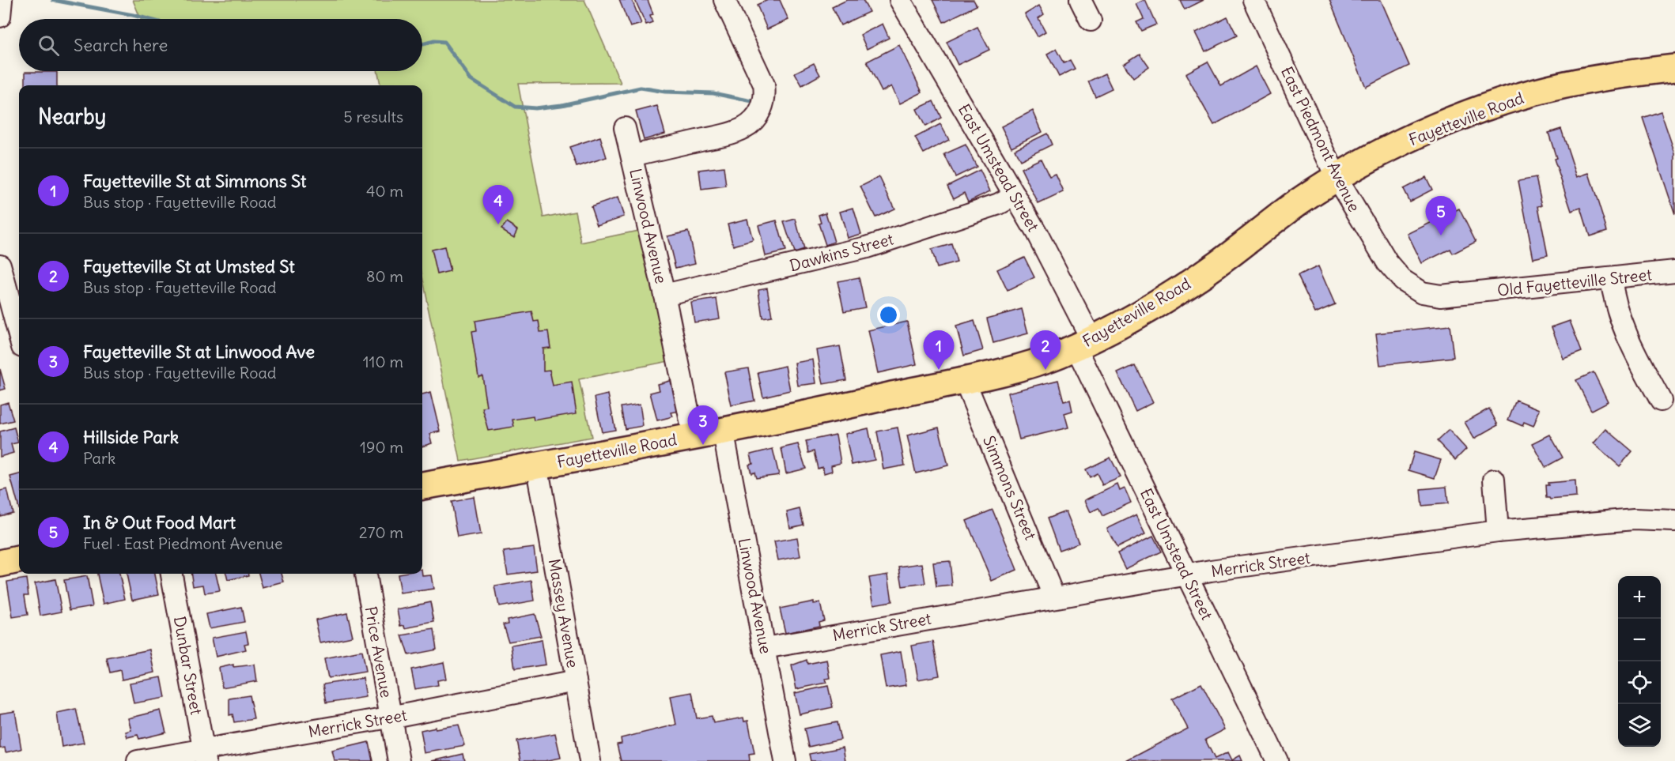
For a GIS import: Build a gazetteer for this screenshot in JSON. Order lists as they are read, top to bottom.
{
  "streets": {
    "main road": ["Fayetteville Road"],
    "street": [
      "East Piedmont Avenue",
      "East Umstead Street",
      "Linwood Avenue",
      "Dawkins Street",
      "Old Fayetteville Street",
      "Simmons Street",
      "Merrick Street",
      "Massey Avenue",
      "Price Avenue",
      "Dunbar Street"
    ]
  },
  "crossings": [
    ["Fayetteville Road", "East Piedmont Avenue"],
    ["Fayetteville Road", "East Umstead Street"],
    ["Fayetteville Road", "Linwood Avenue"],
    ["Fayetteville Road", "Simmons Street"],
    ["Fayetteville Road", "Massey Avenue"],
    ["East Piedmont Avenue", "Old Fayetteville Street"],
    ["East Umstead Street", "Dawkins Street"],
    ["East Umstead Street", "Merrick Street"],
    ["Linwood Avenue", "Dawkins Street"],
    ["Linwood Avenue", "Merrick Street"],
    ["Simmons Street", "Merrick Street"],
    ["Merrick Street", "Massey Avenue"],
    ["Merrick Street", "Price Avenue"],
    ["Merrick Street", "Dunbar Street"]
  ],
  "page": {
    "search": "Search here",
    "heading": ["Nearby", "5 results"],
    "list": [
      {
        "mark": "1",
        "name": "Fayetteville St at Simmons St",
        "note": "Bus stop · Fayetteville Road",
        "value": "40 m"
      },
      {
        "mark": "2",
        "name": "Fayetteville St at Umsted St",
        "note": "Bus stop · Fayetteville Road",
        "value": "80 m"
      },
      {
        "mark": "3",
        "name": "Fayetteville St at Linwood Ave",
        "note": "Bus stop · Fayetteville Road",
        "value": "110 m"
      },
      {
        "mark": "4",
        "name": "Hillside Park",
        "note": "Park",
        "value": "190 m"
      },
      {
        "mark": "5",
        "name": "In & Out Food Mart",
        "note": "Fuel · East Piedmont Avenue",
        "value": "270 m"
      }
    ],
    "pins": [
      "4",
      "5",
      "1",
      "2",
      "3"
    ],
    "map_buttons": ["+", "−"]
  }
}
